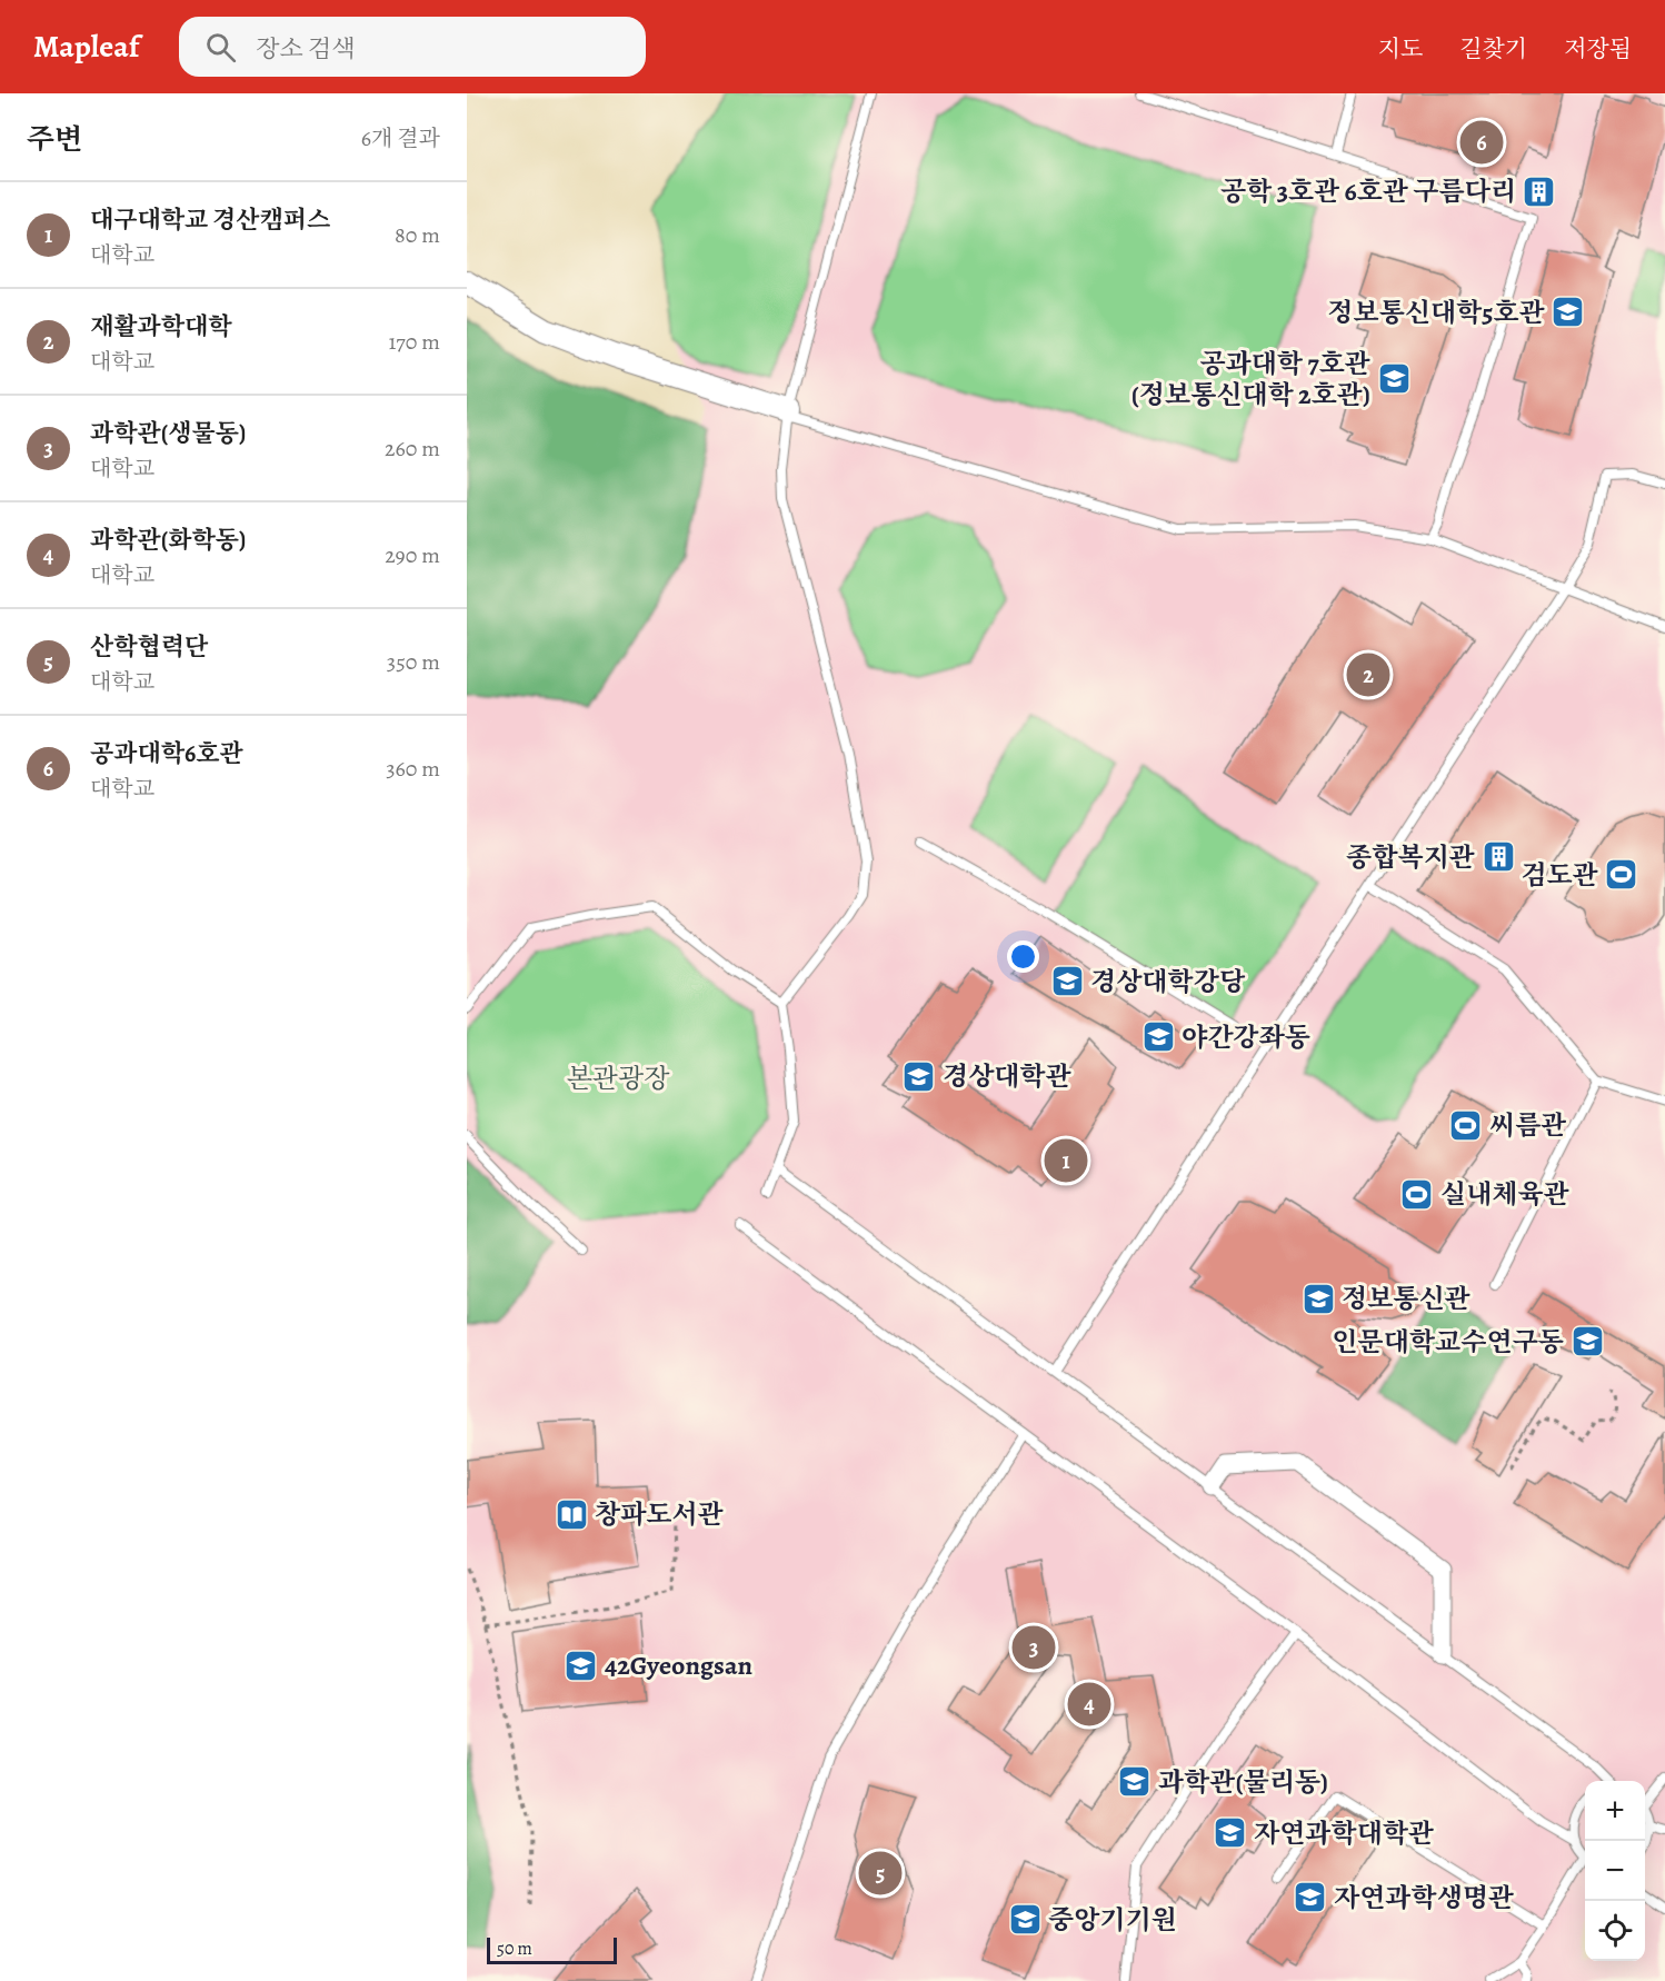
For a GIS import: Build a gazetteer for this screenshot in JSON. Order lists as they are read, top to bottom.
{
  "parks": ["본관광장"],
  "places": {
    "building": ["공학 3호관 6호관 구름다리", "종합복지관"],
    "school or university": [
      "정보통신대학5호관",
      "공과대학 7호관 (정보통신대학 2호관)",
      "경상대학강당",
      "야간강좌동",
      "경상대학관",
      "정보통신관",
      "인문대학교수연구동",
      "42Gyeongsan",
      "과학관(물리동)",
      "자연과학대학관",
      "자연과학생명관",
      "중앙기기원"
    ],
    "sports": ["검도관", "씨름관", "실내체육관"],
    "library": ["창파도서관"]
  },
  "scale_bar": "50 m",
  "page": {
    "header": "Mapleaf",
    "search": "장소 검색",
    "nav": ["지도", "길찾기", "저장됨"],
    "heading": ["주변", "6개 결과"],
    "pins": [
      "6",
      "2",
      "1",
      "3",
      "4",
      "5"
    ],
    "list": [
      {
        "mark": "1",
        "name": "대구대학교 경산캠퍼스",
        "note": "대학교",
        "value": "80 m"
      },
      {
        "mark": "2",
        "name": "재활과학대학",
        "note": "대학교",
        "value": "170 m"
      },
      {
        "mark": "3",
        "name": "과학관(생물동)",
        "note": "대학교",
        "value": "260 m"
      },
      {
        "mark": "4",
        "name": "과학관(화학동)",
        "note": "대학교",
        "value": "290 m"
      },
      {
        "mark": "5",
        "name": "산학협력단",
        "note": "대학교",
        "value": "350 m"
      },
      {
        "mark": "6",
        "name": "공과대학6호관",
        "note": "대학교",
        "value": "360 m"
      }
    ],
    "map_buttons": ["+", "−"],
    "scale": "50 m"
  }
}
